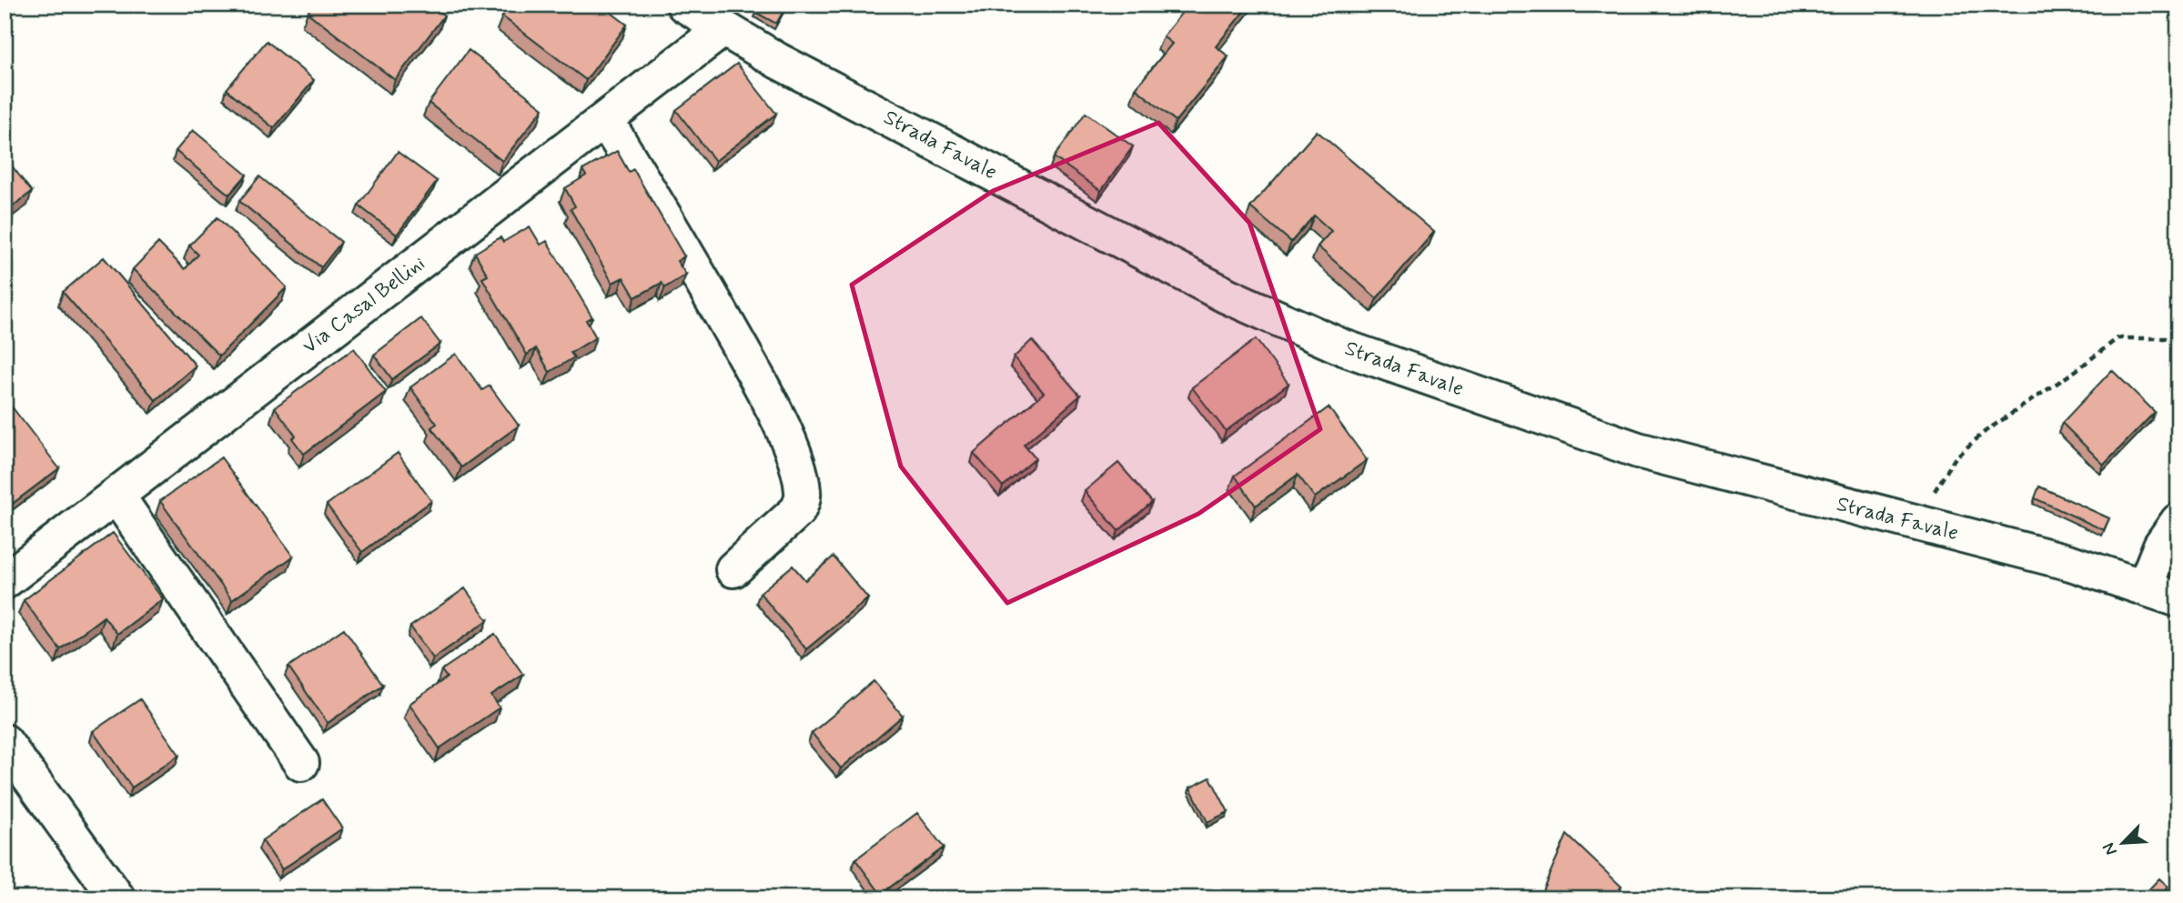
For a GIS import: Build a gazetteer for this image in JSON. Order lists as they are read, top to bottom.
{
  "streets": {
    "street": ["Strada Favale", "Via Casal Bellini"]
  },
  "crossings": [
    ["Strada Favale", "Via Casal Bellini"]
  ],
  "north": "bottom left"
}
